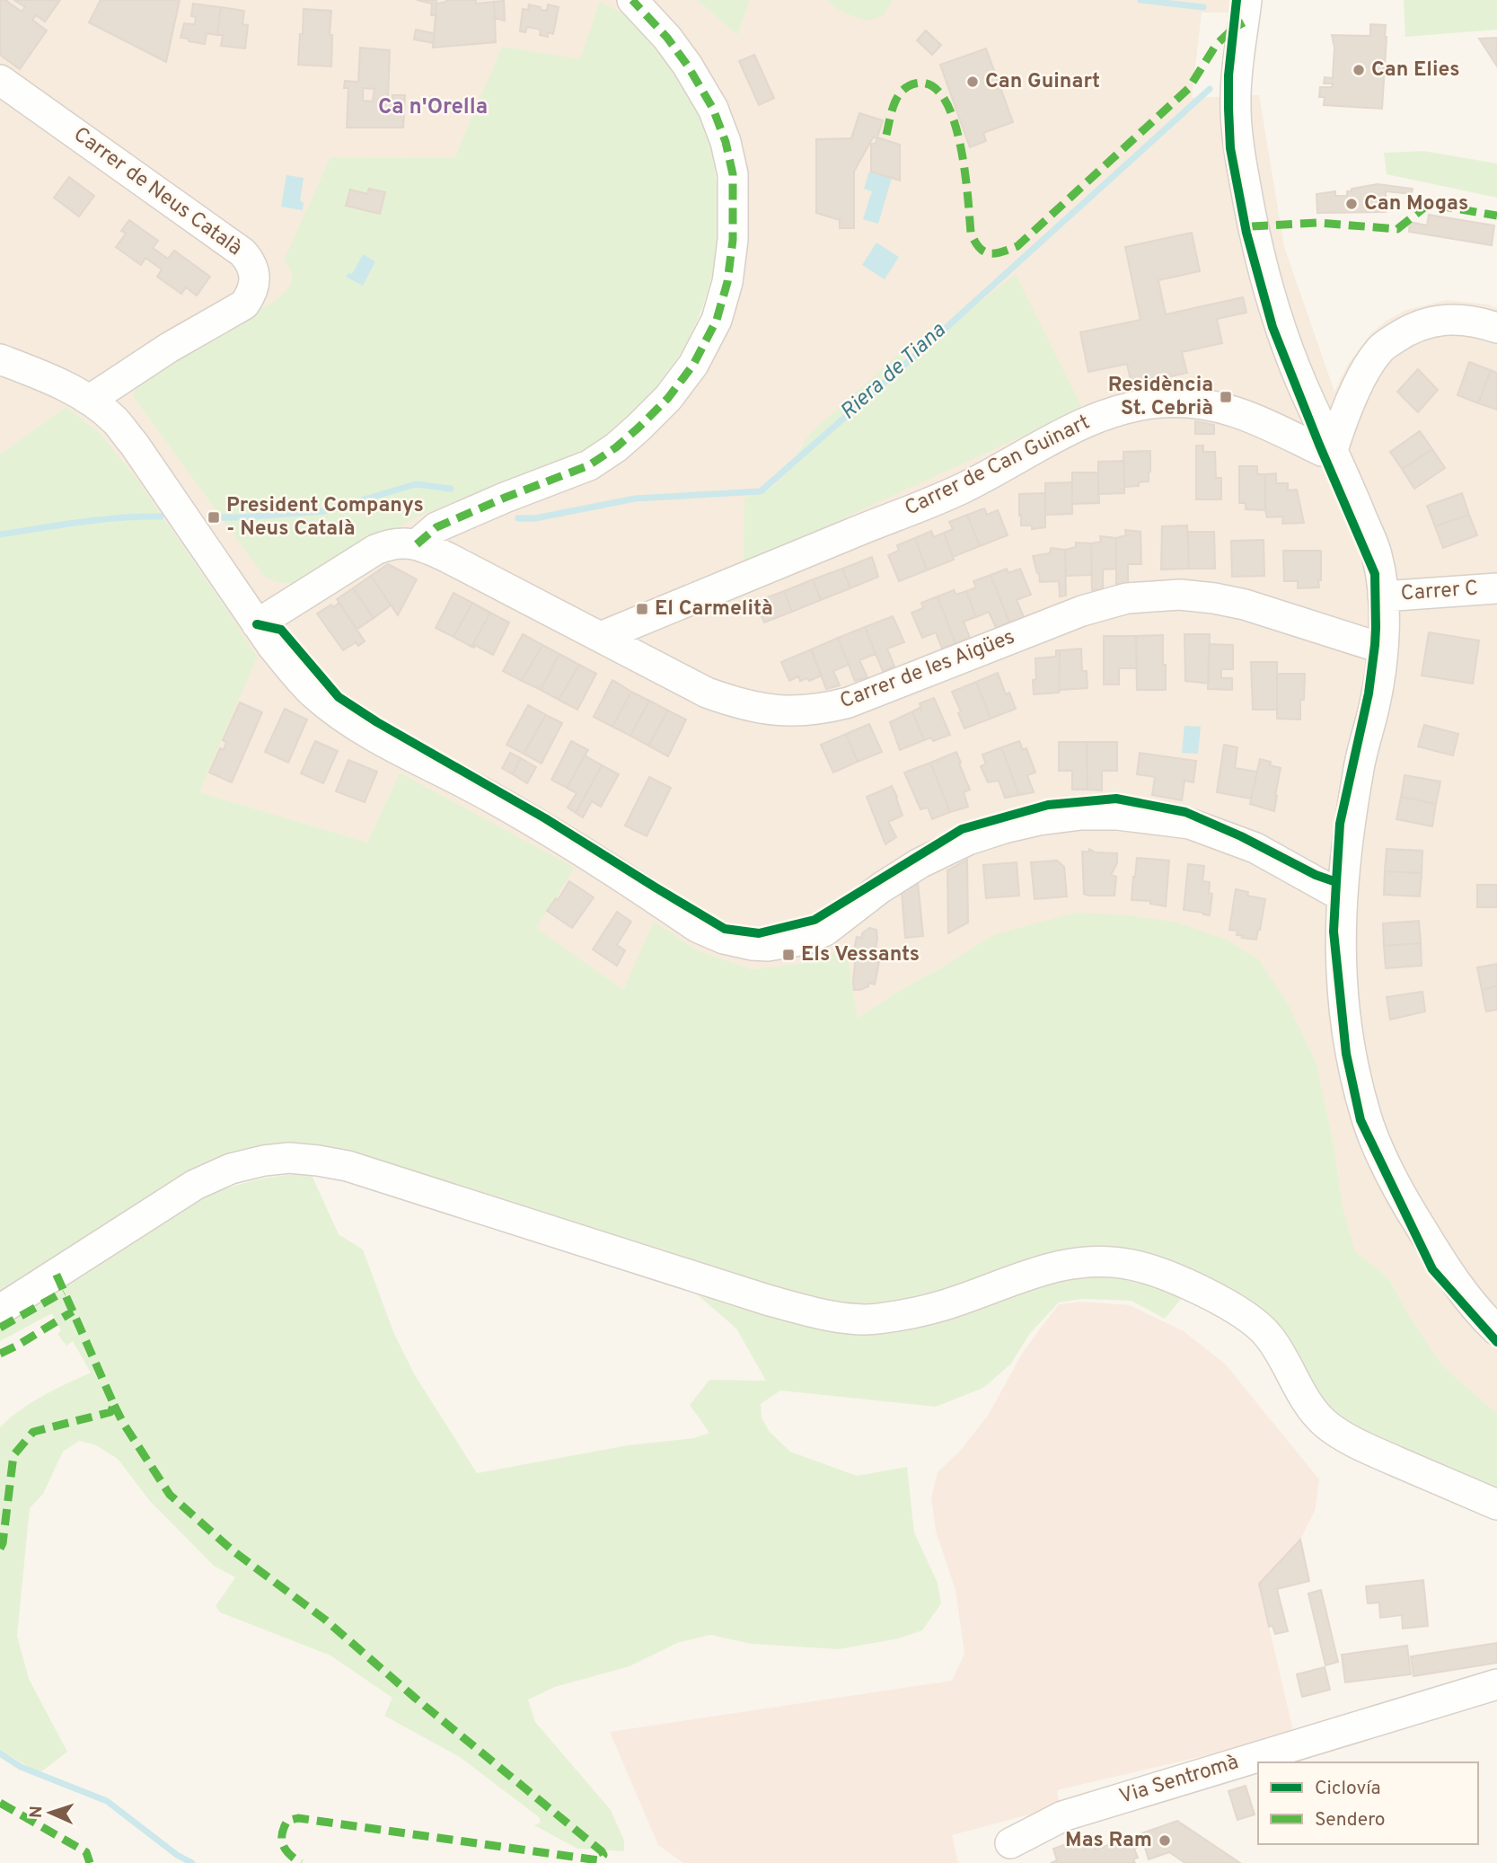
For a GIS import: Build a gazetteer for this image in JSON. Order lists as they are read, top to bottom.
{
  "streets": {
    "street": [
      "Carrer de Neus Català",
      "Carrer de Can Guinart",
      "Carrer C",
      "Carrer de les Aigües",
      "Via Sentromà"
    ]
  },
  "crossings": [
    ["Carrer de Can Guinart", "Carrer de les Aigües"]
  ],
  "districts": ["Ca n'Orella"],
  "water": ["Riera de Tiana"],
  "places": {
    "other": [
      "Can Elies",
      "Can Guinart",
      "Can Mogas",
      "Mas Ram"
    ],
    "transit": [
      "Residència St. Cebrià",
      "President Companys - Neus Català",
      "El Carmelità",
      "Els Vessants"
    ]
  },
  "legend": ["Ciclovía", "Sendero"],
  "north": "left"
}
